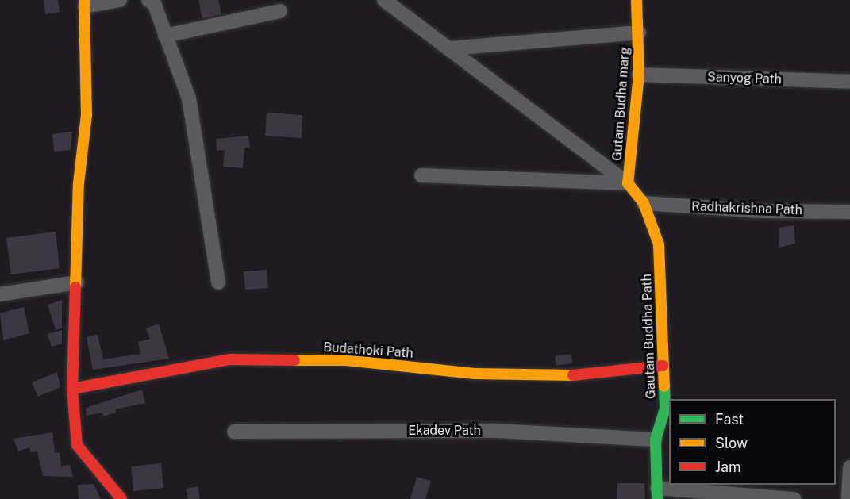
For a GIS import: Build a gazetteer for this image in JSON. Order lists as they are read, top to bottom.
{
  "streets": {
    "street": [
      "Sanyog Path",
      "Gutam Budha marg",
      "Radhakrishna Path",
      "Gautam Buddha Path",
      "Budathoki Path",
      "Ekadev Path"
    ]
  },
  "crossings": [
    ["Sanyog Path", "Gutam Budha marg"],
    ["Radhakrishna Path", "Gautam Buddha Path"],
    ["Gautam Buddha Path", "Budathoki Path"],
    ["Gautam Buddha Path", "Ekadev Path"]
  ],
  "legend": ["Fast", "Slow", "Jam"]
}
